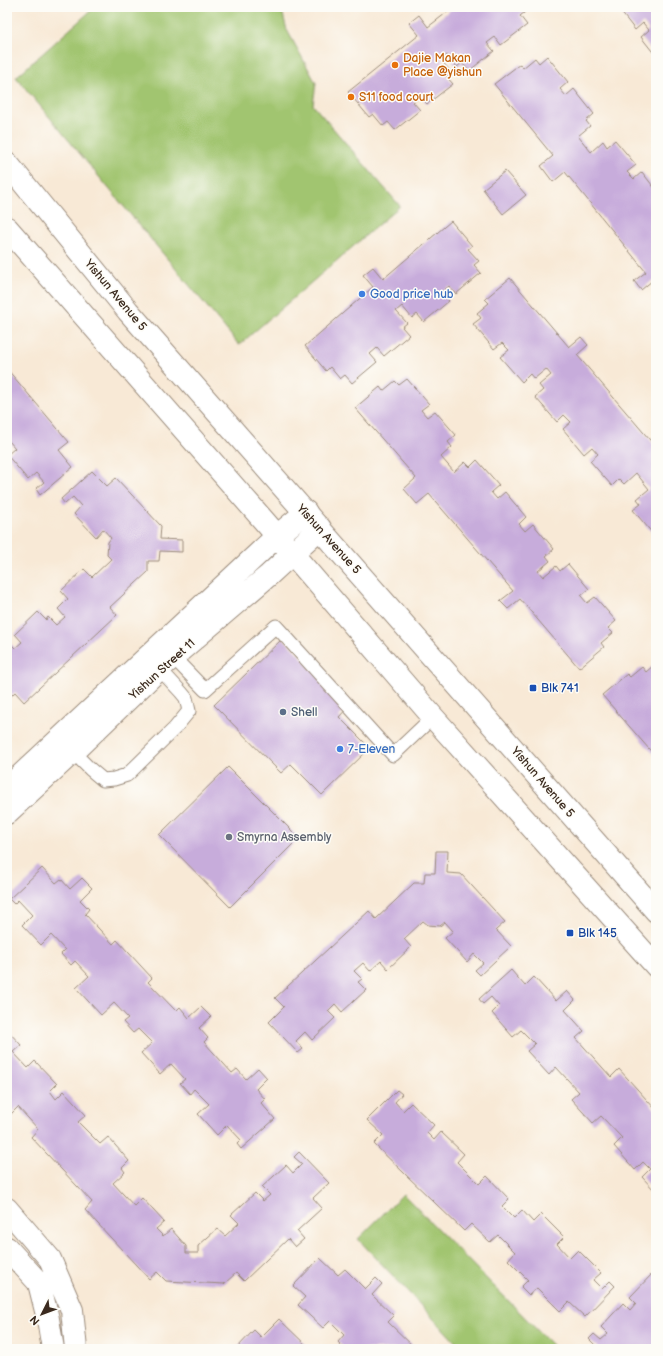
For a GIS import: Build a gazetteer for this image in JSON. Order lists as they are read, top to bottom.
{
  "streets": {
    "main road": ["Yishun Avenue 5", "Yishun Street 11"]
  },
  "crossings": [
    ["Yishun Avenue 5", "Yishun Street 11"]
  ],
  "places": {
    "other": [
      "Dajie Makan Place @yishun",
      "S11 food court",
      "Good price hub",
      "Shell",
      "7-Eleven",
      "Smyrna Assembly"
    ],
    "transit": ["Blk 741", "Blk 145"]
  },
  "north": "bottom left"
}
